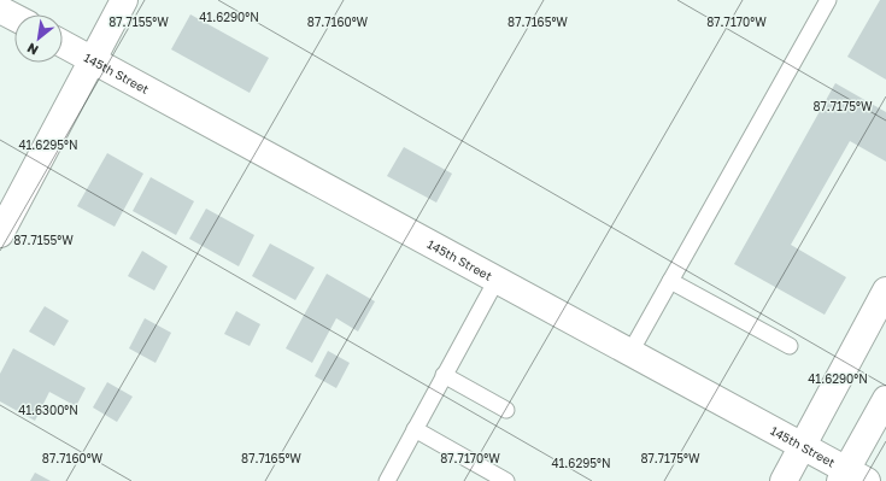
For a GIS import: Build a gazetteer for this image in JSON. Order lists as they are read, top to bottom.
{
  "streets": {
    "street": ["145th Street"]
  },
  "north": "bottom left",
  "coordinates": [
    "41.6290°N",
    "87.7155°W",
    "87.7160°W",
    "87.7165°W",
    "87.7170°W",
    "87.7175°W",
    "41.6295°N",
    "41.6300°N"
  ]
}
